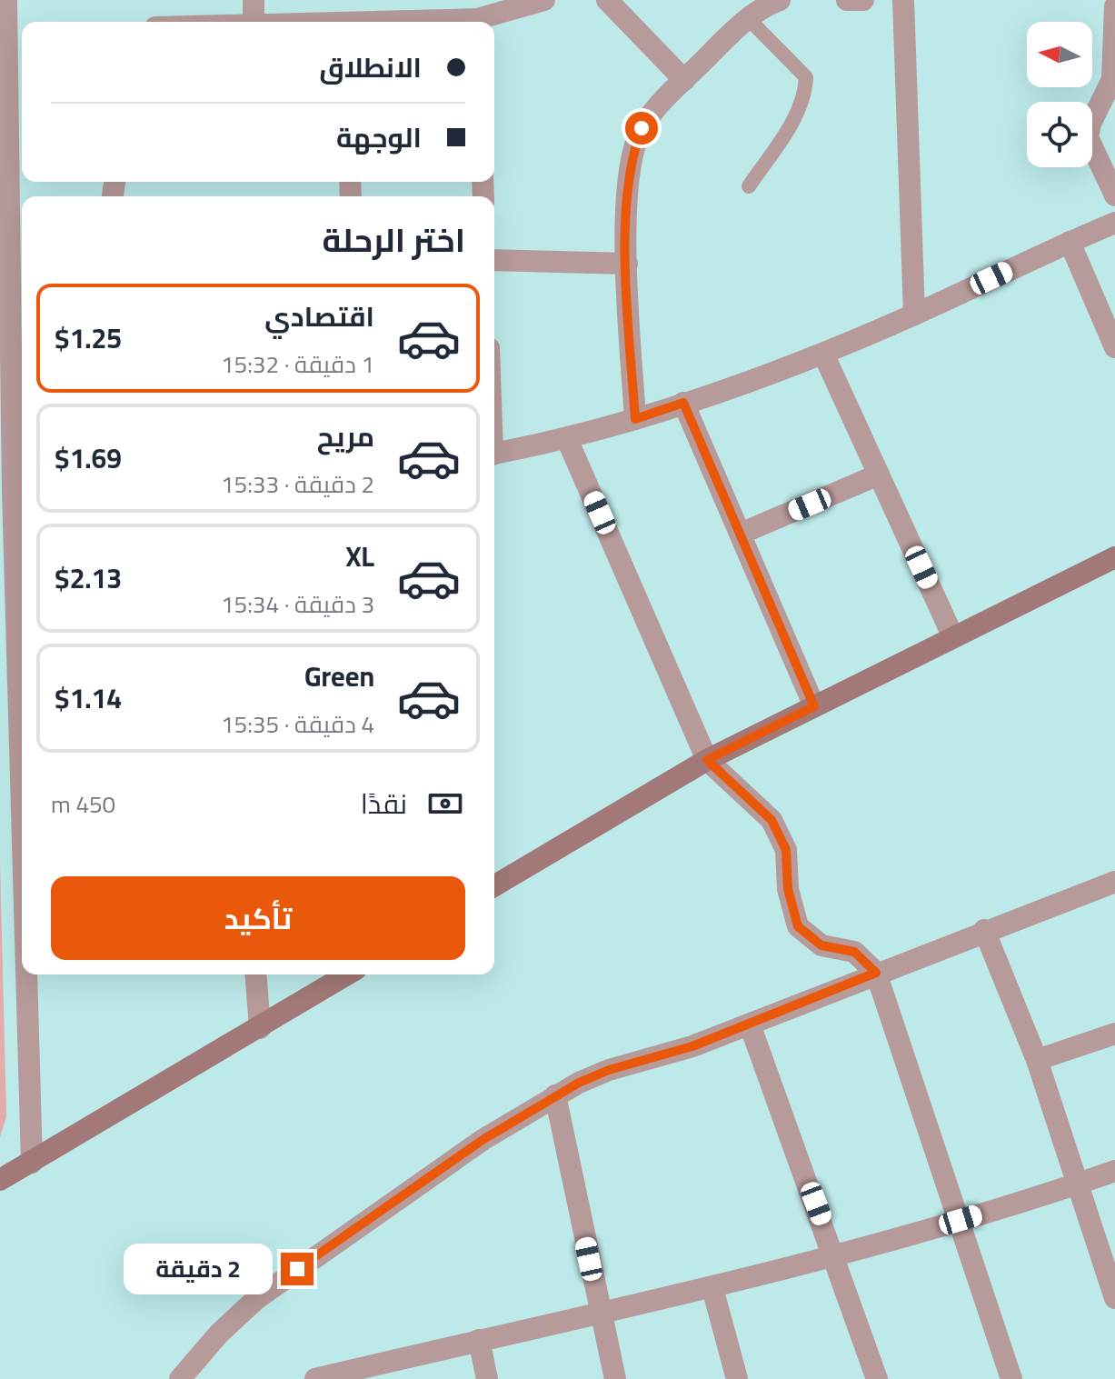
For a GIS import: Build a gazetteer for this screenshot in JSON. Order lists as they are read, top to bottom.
{
  "north": "left",
  "page": {
    "banner": ["الانطلاق", "الوجهة"],
    "heading": "اختر الرحلة",
    "list": [
      {
        "name": "اقتصادي",
        "note": "1 دقيقة · 15:32",
        "value": "$1.25"
      },
      {
        "name": "مريح",
        "note": "2 دقيقة · 15:33",
        "value": "$1.69"
      },
      {
        "name": "XL",
        "note": "3 دقيقة · 15:34",
        "value": "$2.13"
      },
      {
        "name": "Green",
        "note": "4 دقيقة · 15:35",
        "value": "$1.14"
      }
    ],
    "pay": ["نقدًا", "450 m"],
    "buttons": "تأكيد",
    "bubble": "2 دقيقة"
  }
}
